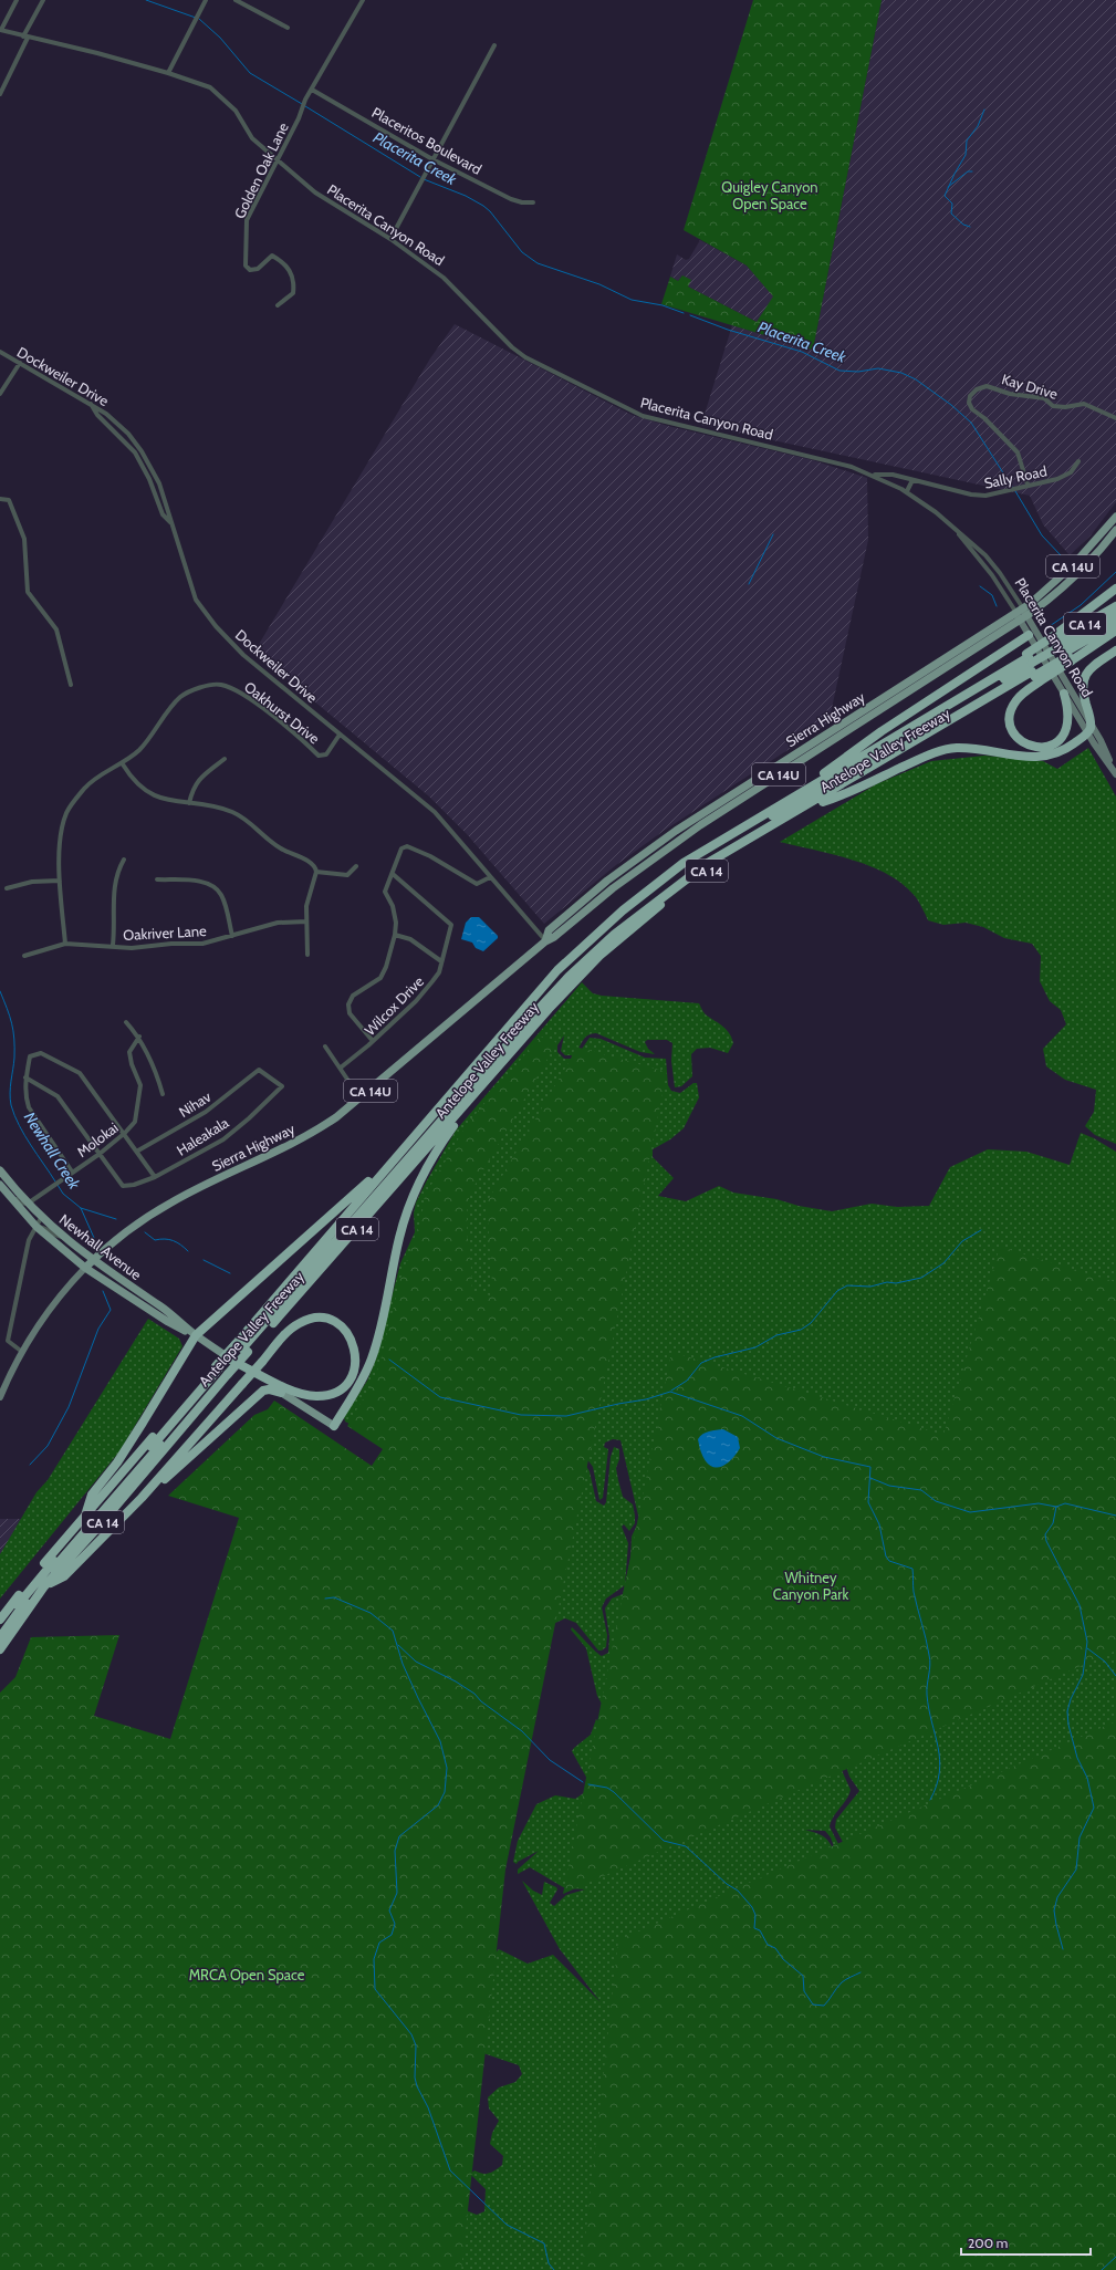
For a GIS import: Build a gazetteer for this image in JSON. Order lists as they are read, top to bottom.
{
  "streets": {
    "highway": ["CA 14", "Antelope Valley Freeway"],
    "main road": [
      "Placerita Canyon Road",
      "CA 14U",
      "Sierra Highway",
      "Newhall Avenue"
    ],
    "street": [
      "Placeritos Boulevard",
      "Golden Oak Lane",
      "Dockweiler Drive",
      "Kay Drive",
      "Sally Road",
      "Oakhurst Drive",
      "Oakriver Lane",
      "Wilcox Drive",
      "Nihav",
      "Haleakala",
      "Molokai"
    ]
  },
  "crossings": [
    ["Placeritos Boulevard", "Golden Oak Lane"],
    ["Golden Oak Lane", "Placerita Canyon Road"],
    ["Placerita Canyon Road", "Sally Road"],
    ["Placerita Canyon Road", "Sierra Highway"],
    ["Dockweiler Drive", "Oakhurst Drive"],
    ["Dockweiler Drive", "Sierra Highway"],
    ["Kay Drive", "Sally Road"],
    ["Oakhurst Drive", "Oakriver Lane"],
    ["Sierra Highway", "Newhall Avenue"],
    ["Nihav", "Haleakala"],
    ["Haleakala", "Molokai"],
    ["Molokai", "Newhall Avenue"]
  ],
  "water": ["Placerita Creek", "Newhall Creek"],
  "parks": ["Quigley Canyon Open Space", "Whitney Canyon Park", "MRCA Open Space"],
  "scale_bar": "200 m"
}
